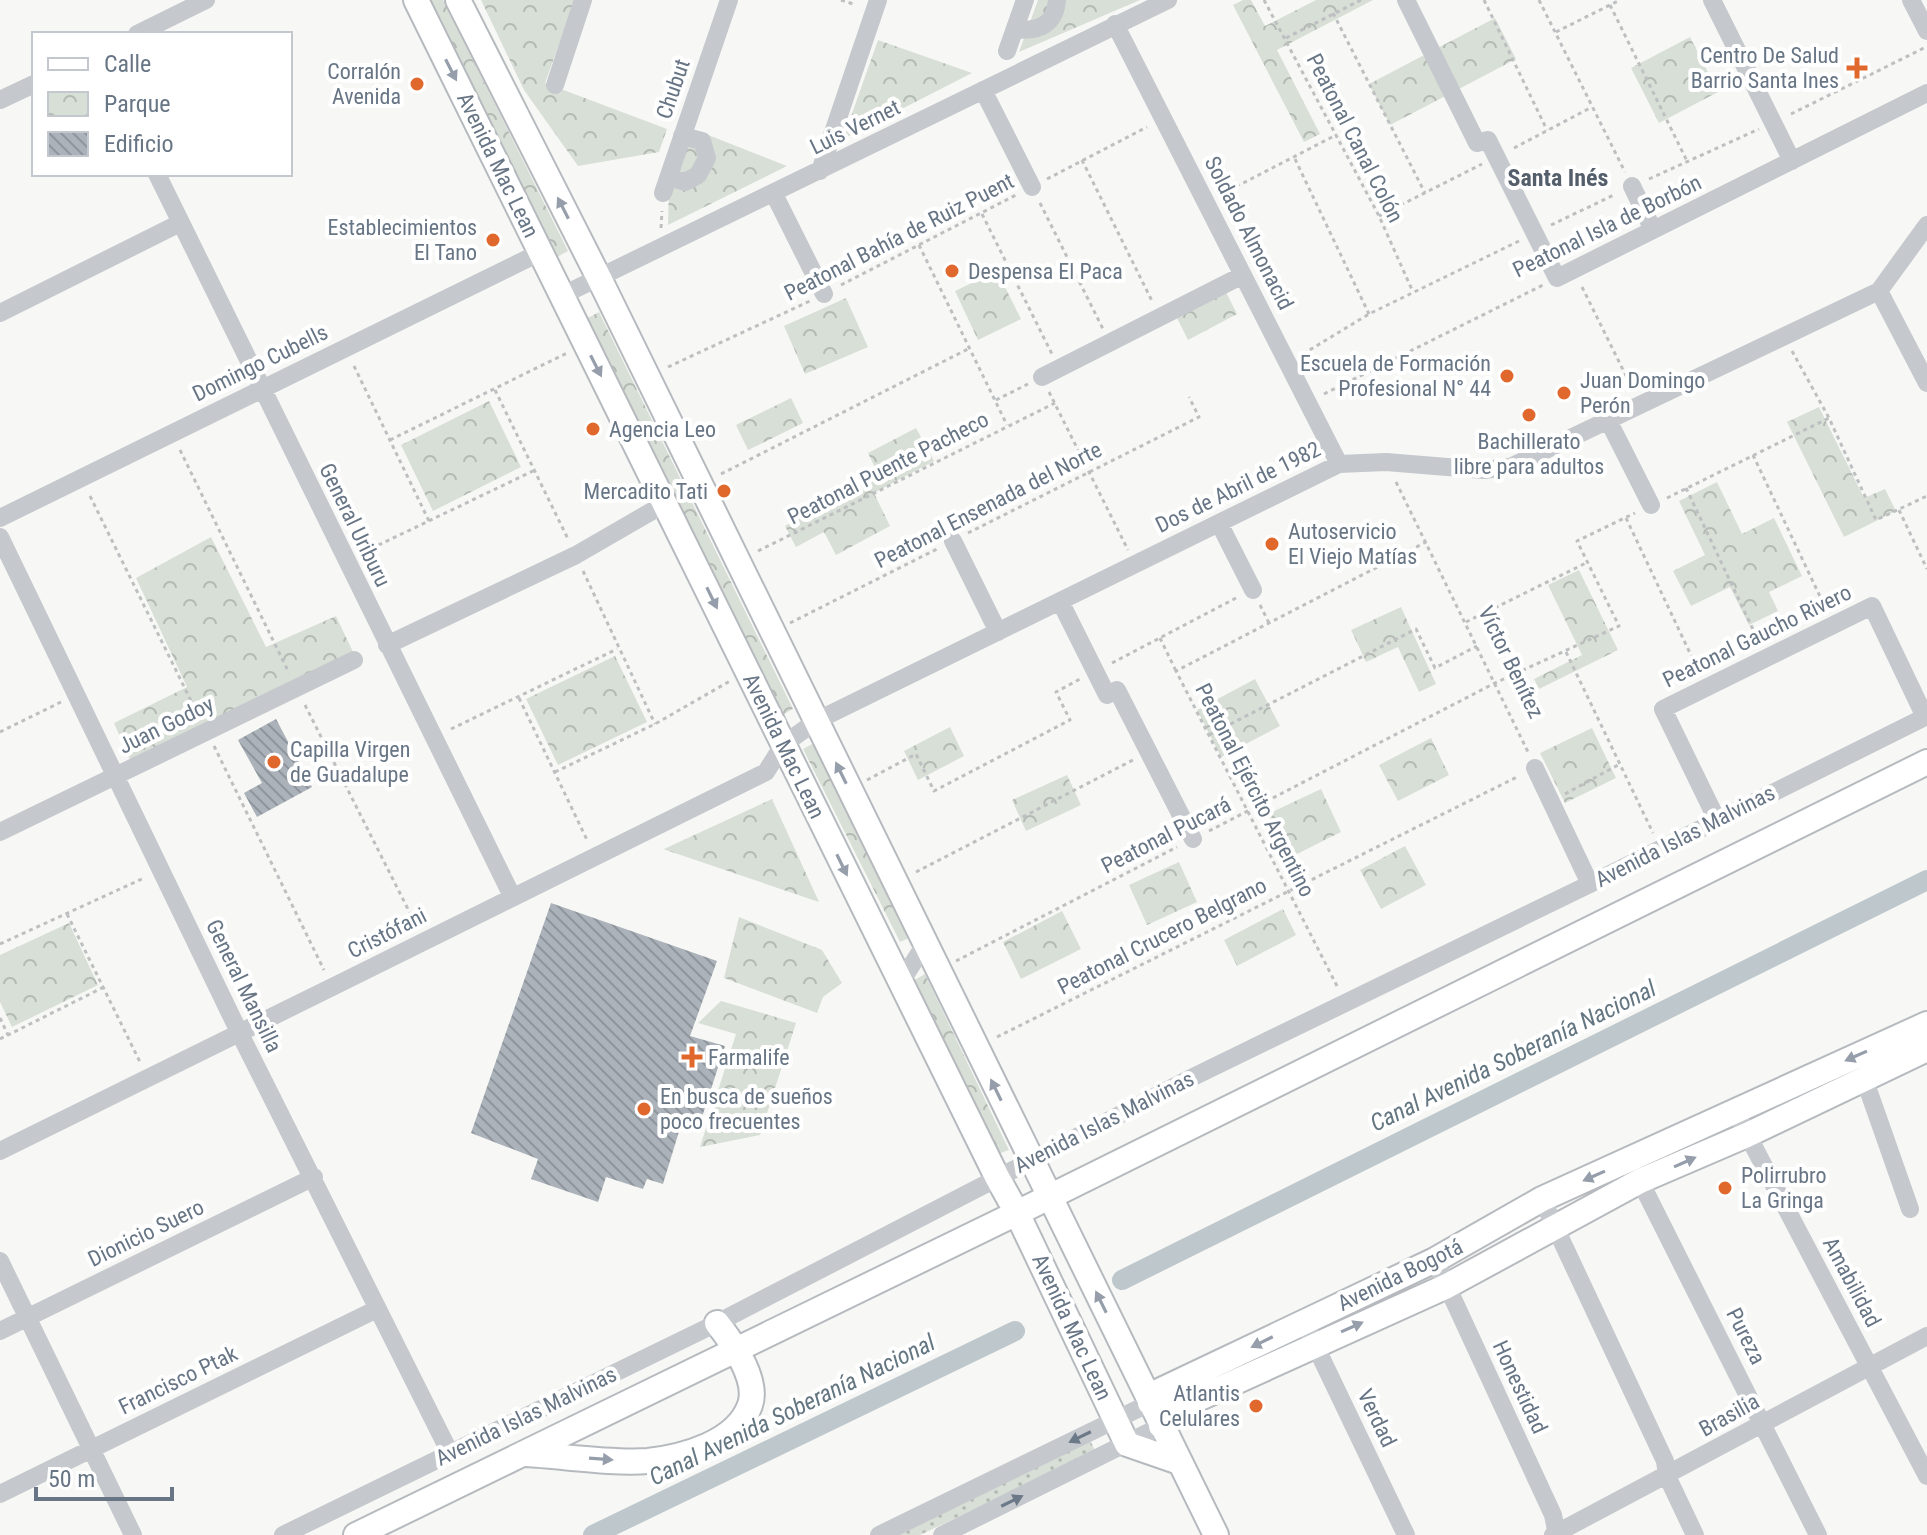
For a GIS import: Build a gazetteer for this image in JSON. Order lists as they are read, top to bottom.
{
  "streets": {
    "main road": ["Avenida Mac Lean", "Avenida Islas Malvinas", "Avenida Bogotá"],
    "street": [
      "Chubut",
      "Luis Vernet",
      "Peatonal Isla de Borbón",
      "Soldado Almonacid",
      "Domingo Cubells",
      "Dos de Abril de 1982",
      "General Uriburu",
      "Peatonal Gaucho Rivero",
      "Juan Godoy",
      "Cristófani",
      "General Mansilla",
      "Dionicio Suero",
      "Amabilidad",
      "Pureza",
      "Francisco Ptak",
      "Honestidad",
      "Brasilia",
      "Verdad"
    ],
    "path": [
      "Peatonal Canal Colón",
      "Peatonal Bahía de Ruiz Puent",
      "Peatonal Puente Pacheco",
      "Peatonal Ensenada del Norte",
      "Víctor Benítez",
      "Peatonal Ejército Argentino",
      "Peatonal Pucará",
      "Peatonal Crucero Belgrano"
    ]
  },
  "crossings": [
    ["Luis Vernet", "Avenida Mac Lean"],
    ["Luis Vernet", "Soldado Almonacid"],
    ["Avenida Mac Lean", "Peatonal Bahía de Ruiz Puent"],
    ["Avenida Mac Lean", "Domingo Cubells"],
    ["Avenida Mac Lean", "Peatonal Puente Pacheco"],
    ["Avenida Mac Lean", "Dos de Abril de 1982"],
    ["Avenida Mac Lean", "Peatonal Ensenada del Norte"],
    ["Avenida Mac Lean", "Peatonal Pucará"],
    ["Avenida Mac Lean", "Avenida Islas Malvinas"],
    ["Avenida Mac Lean", "Cristófani"],
    ["Avenida Mac Lean", "Peatonal Crucero Belgrano"],
    ["Avenida Mac Lean", "Avenida Bogotá"],
    ["Peatonal Isla de Borbón", "Soldado Almonacid"],
    ["Soldado Almonacid", "Peatonal Bahía de Ruiz Puent"],
    ["Soldado Almonacid", "Dos de Abril de 1982"],
    ["Domingo Cubells", "General Uriburu"],
    ["Dos de Abril de 1982", "Víctor Benítez"],
    ["Dos de Abril de 1982", "Cristófani"],
    ["General Uriburu", "Cristófani"],
    ["Peatonal Gaucho Rivero", "Avenida Islas Malvinas"],
    ["Víctor Benítez", "Peatonal Ejército Argentino"],
    ["Víctor Benítez", "Peatonal Pucará"],
    ["Víctor Benítez", "Peatonal Crucero Belgrano"],
    ["Juan Godoy", "General Mansilla"],
    ["Peatonal Ejército Argentino", "Peatonal Pucará"],
    ["Peatonal Ejército Argentino", "Avenida Islas Malvinas"],
    ["Peatonal Ejército Argentino", "Peatonal Crucero Belgrano"],
    ["Avenida Islas Malvinas", "General Mansilla"],
    ["Cristófani", "General Mansilla"],
    ["General Mansilla", "Dionicio Suero"],
    ["General Mansilla", "Francisco Ptak"],
    ["Avenida Bogotá", "Amabilidad"],
    ["Avenida Bogotá", "Pureza"],
    ["Avenida Bogotá", "Honestidad"],
    ["Avenida Bogotá", "Verdad"],
    ["Amabilidad", "Brasilia"],
    ["Pureza", "Brasilia"],
    ["Honestidad", "Brasilia"]
  ],
  "districts": ["Santa Inés"],
  "water": ["Canal Avenida Soberanía Nacional"],
  "places": {
    "health": ["Centro De Salud Barrio Santa Ines", "Farmalife"],
    "other": [
      "Corralón Avenida",
      "Establecimientos El Tano",
      "Despensa El Paca",
      "Escuela de Formación Profesional N° 44",
      "Juan Domingo Perón",
      "Bachillerato libre para adultos",
      "Agencia Leo",
      "Mercadito Tati",
      "Autoservicio El Viejo Matías",
      "Capilla Virgen de Guadalupe",
      "En busca de sueños poco frecuentes",
      "Polirrubro La Gringa",
      "Atlantis Celulares"
    ]
  },
  "legend": ["Calle", "Parque", "Edificio"],
  "scale_bar": "50 m"
}
